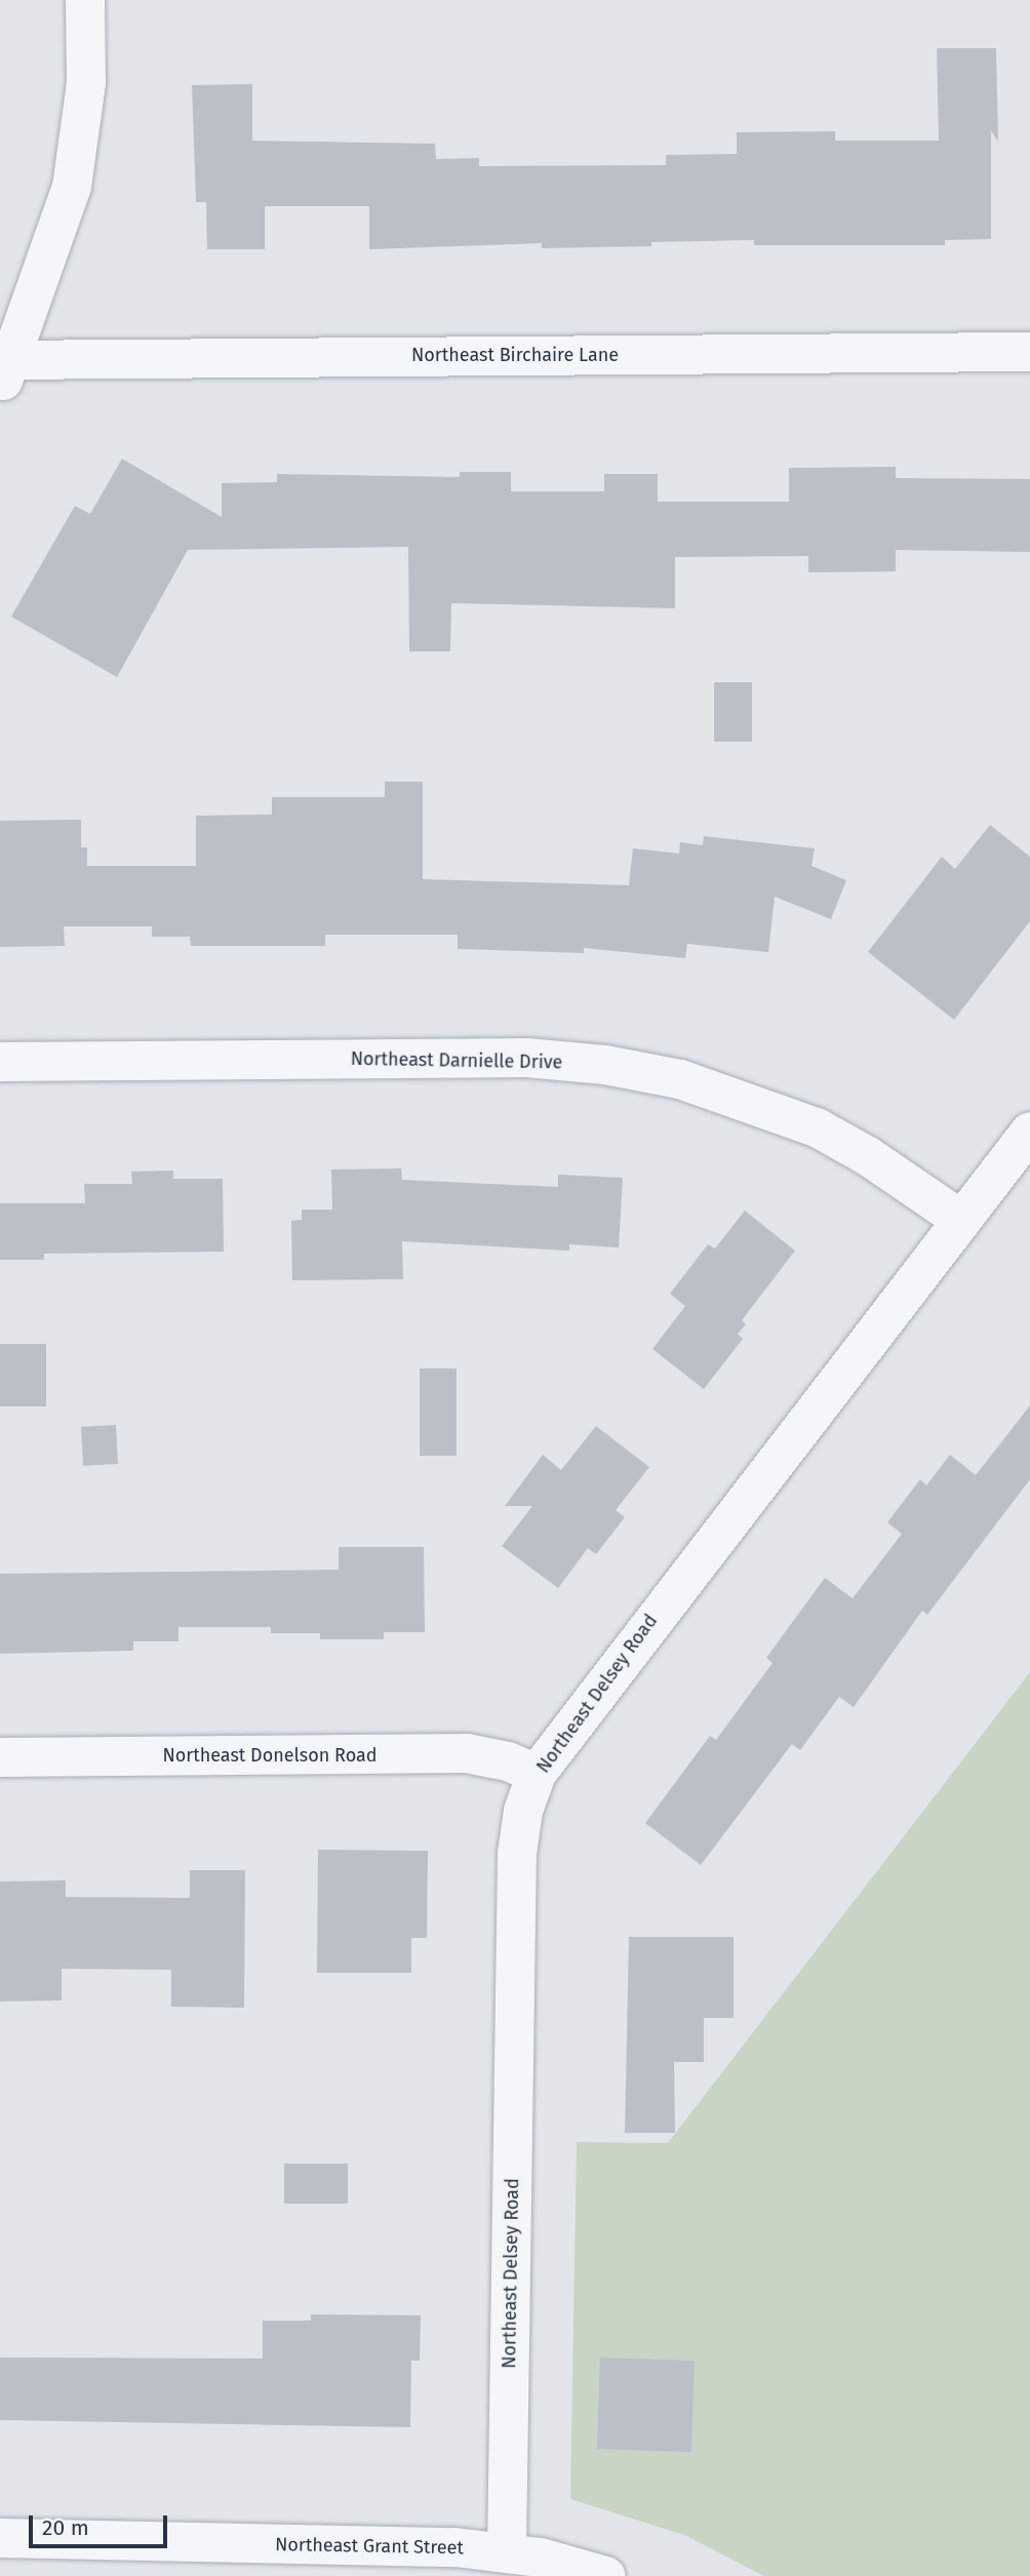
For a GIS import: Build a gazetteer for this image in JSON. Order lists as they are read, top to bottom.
{
  "streets": {
    "street": [
      "Northeast Birchaire Lane",
      "Northeast Darnielle Drive",
      "Northeast Delsey Road",
      "Northeast Donelson Road",
      "Northeast Grant Street"
    ]
  },
  "crossings": [
    ["Northeast Darnielle Drive", "Northeast Delsey Road"],
    ["Northeast Delsey Road", "Northeast Donelson Road"],
    ["Northeast Delsey Road", "Northeast Grant Street"]
  ],
  "scale_bar": "20 m"
}
